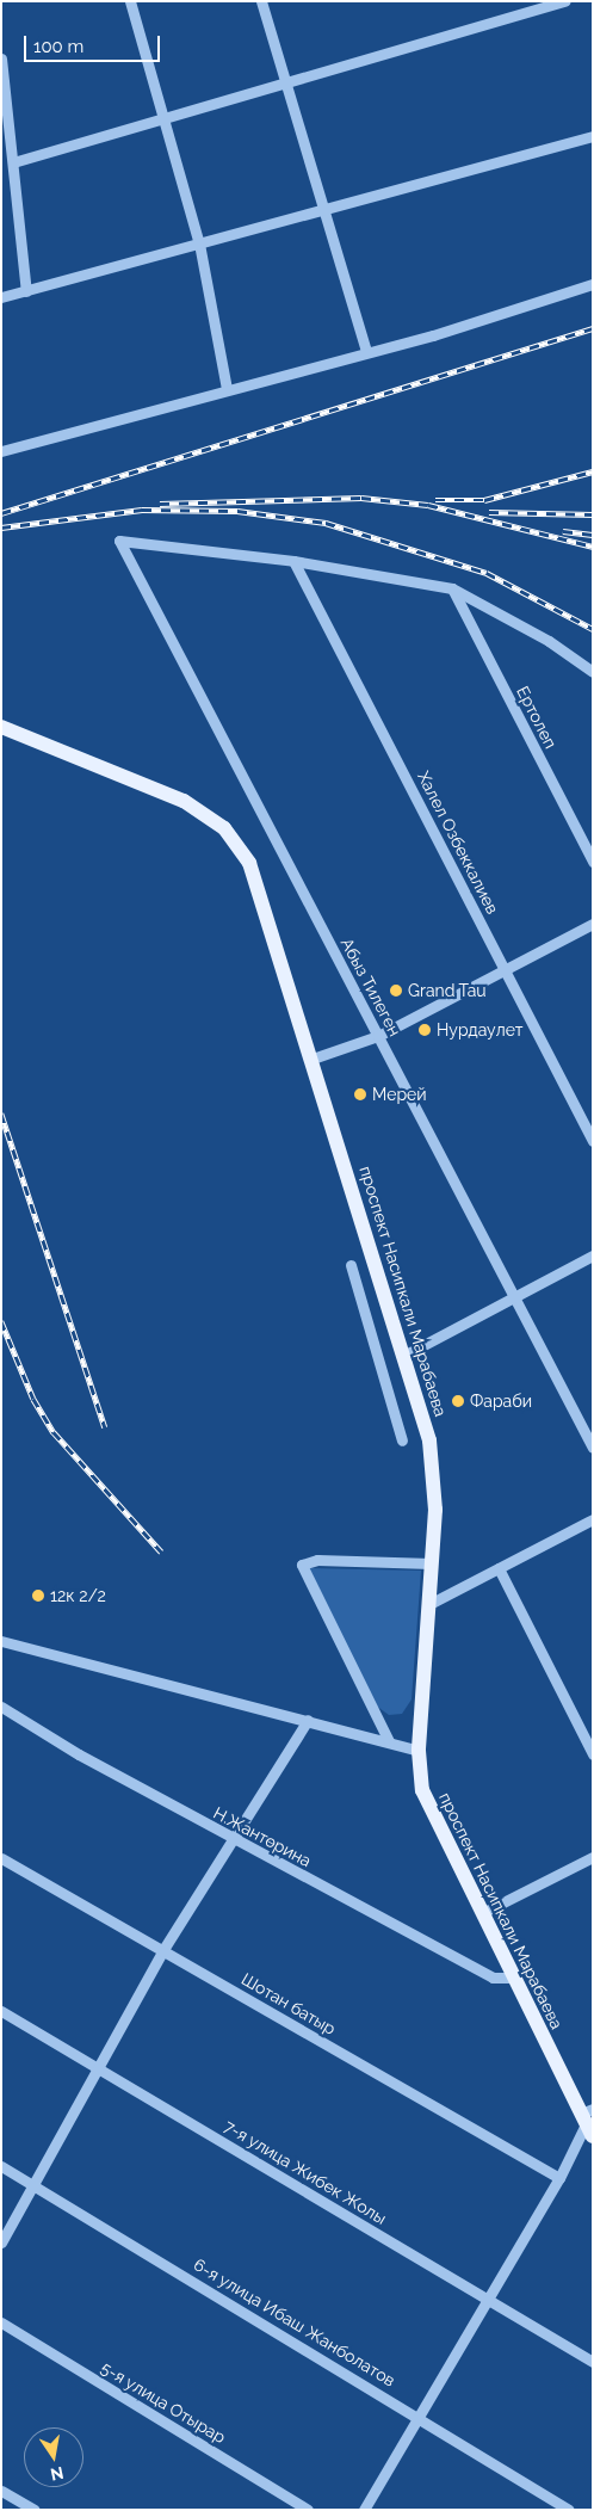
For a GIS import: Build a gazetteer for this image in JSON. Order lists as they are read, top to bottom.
{
  "streets": {
    "main road": ["проспект Насипкали Марабаева"],
    "street": [
      "Ертолеп",
      "Халел Озбеккалиев",
      "Абыз Тилеген",
      "Н.Жантөрина",
      "Шотан батыр",
      "7-я улица Жибек Жолы",
      "6-я улица Ибаш Жанболатов",
      "5-я улица Отырар"
    ]
  },
  "crossings": [
    ["Халел Озбеккалиев", "Абыз Тилеген"],
    ["проспект Насипкали Марабаева", "Н.Жантөрина"]
  ],
  "places": [
    "Grand Tau",
    "Нурдаулет",
    "Мерей",
    "Фараби",
    "12к 2/2"
  ],
  "scale_bar": "100 m",
  "north": "bottom"
}
